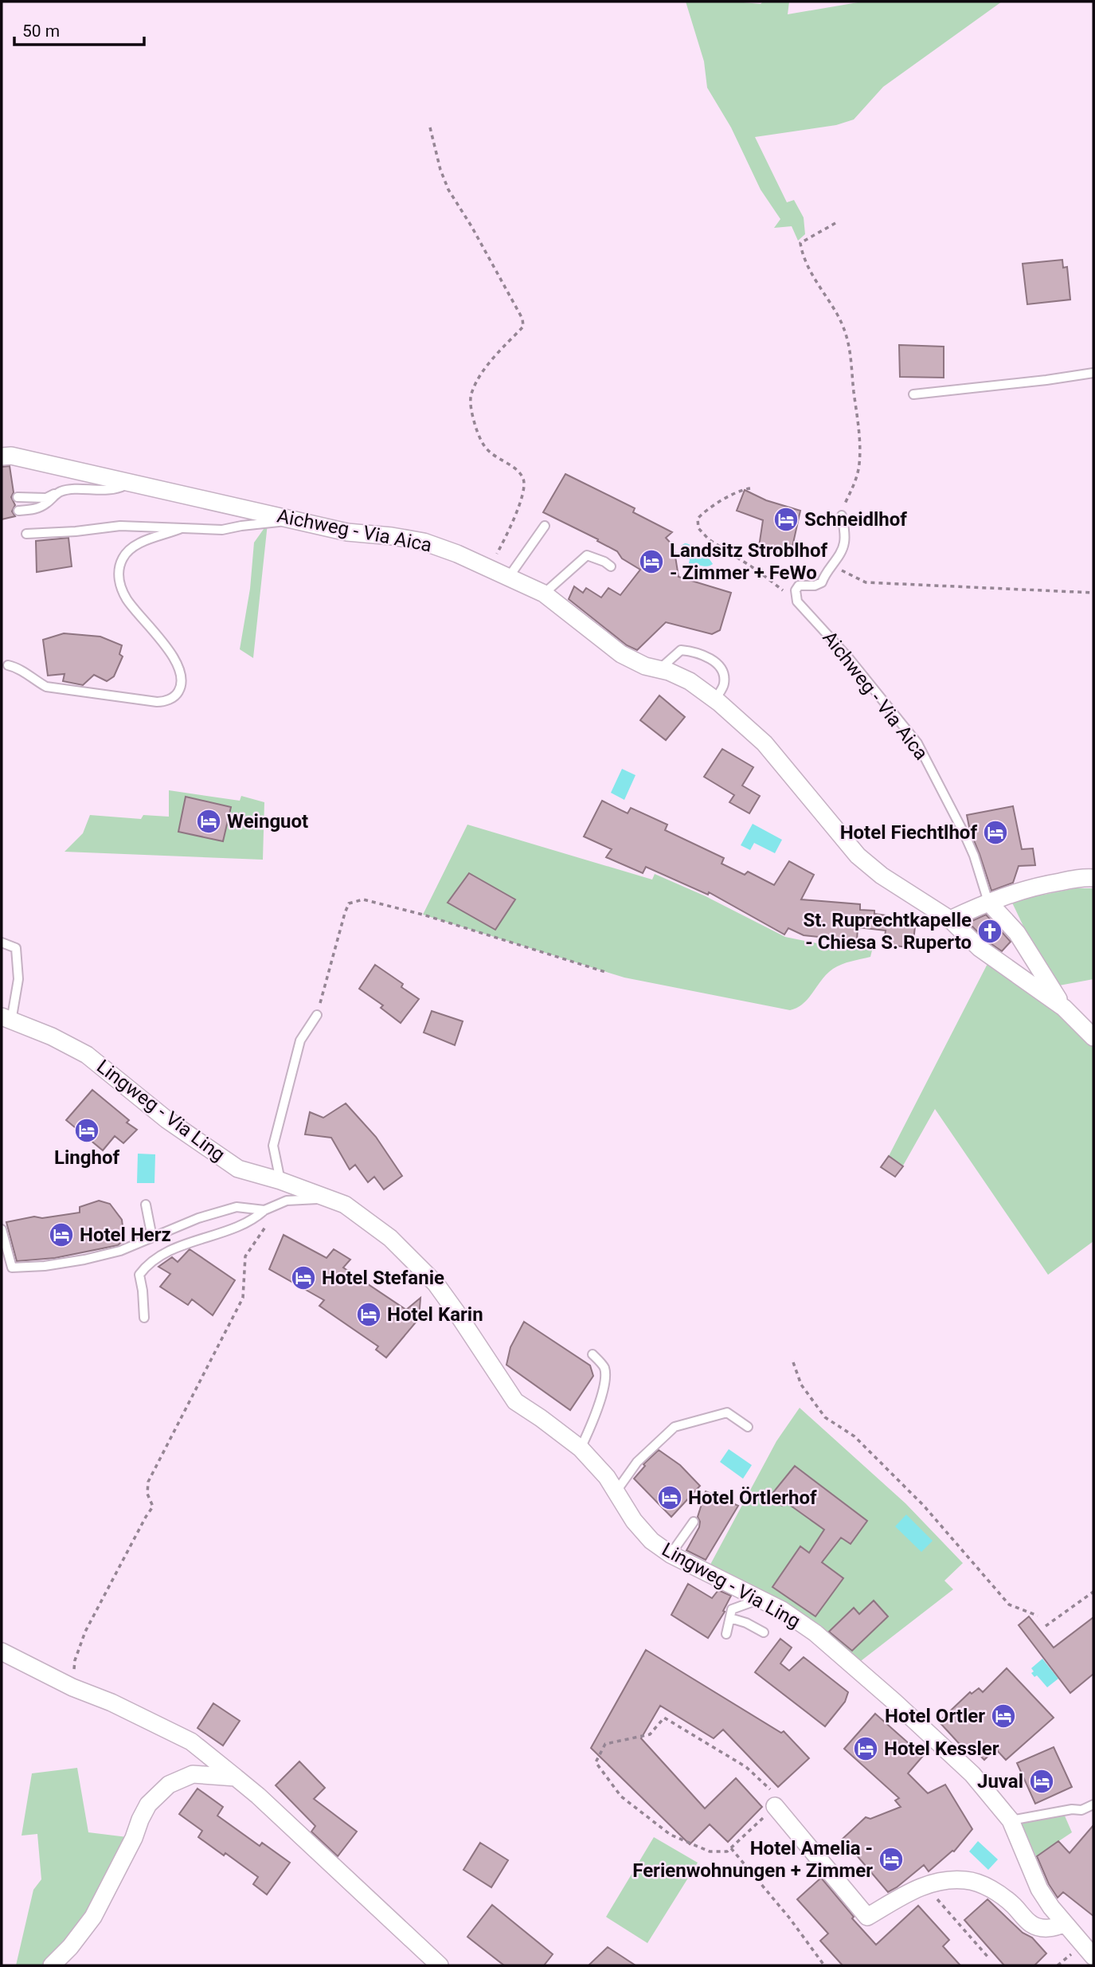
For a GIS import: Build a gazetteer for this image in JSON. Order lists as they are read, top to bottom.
{
  "streets": {
    "street": ["Aichweg - Via Aica", "Lingweg - Via Ling"]
  },
  "places": {
    "hotel": [
      "Schneidlhof",
      "Landsitz Stroblhof - Zimmer + FeWo",
      "Weinguot",
      "Hotel Fiechtlhof",
      "Linghof",
      "Hotel Herz",
      "Hotel Stefanie",
      "Hotel Karin",
      "Hotel Örtlerhof",
      "Hotel Ortler",
      "Hotel Kessler",
      "Juval",
      "Hotel Amelia - Ferienwohnungen + Zimmer"
    ],
    "church": ["St. Ruprechtkapelle - Chiesa S. Ruperto"]
  },
  "scale_bar": "50 m"
}
